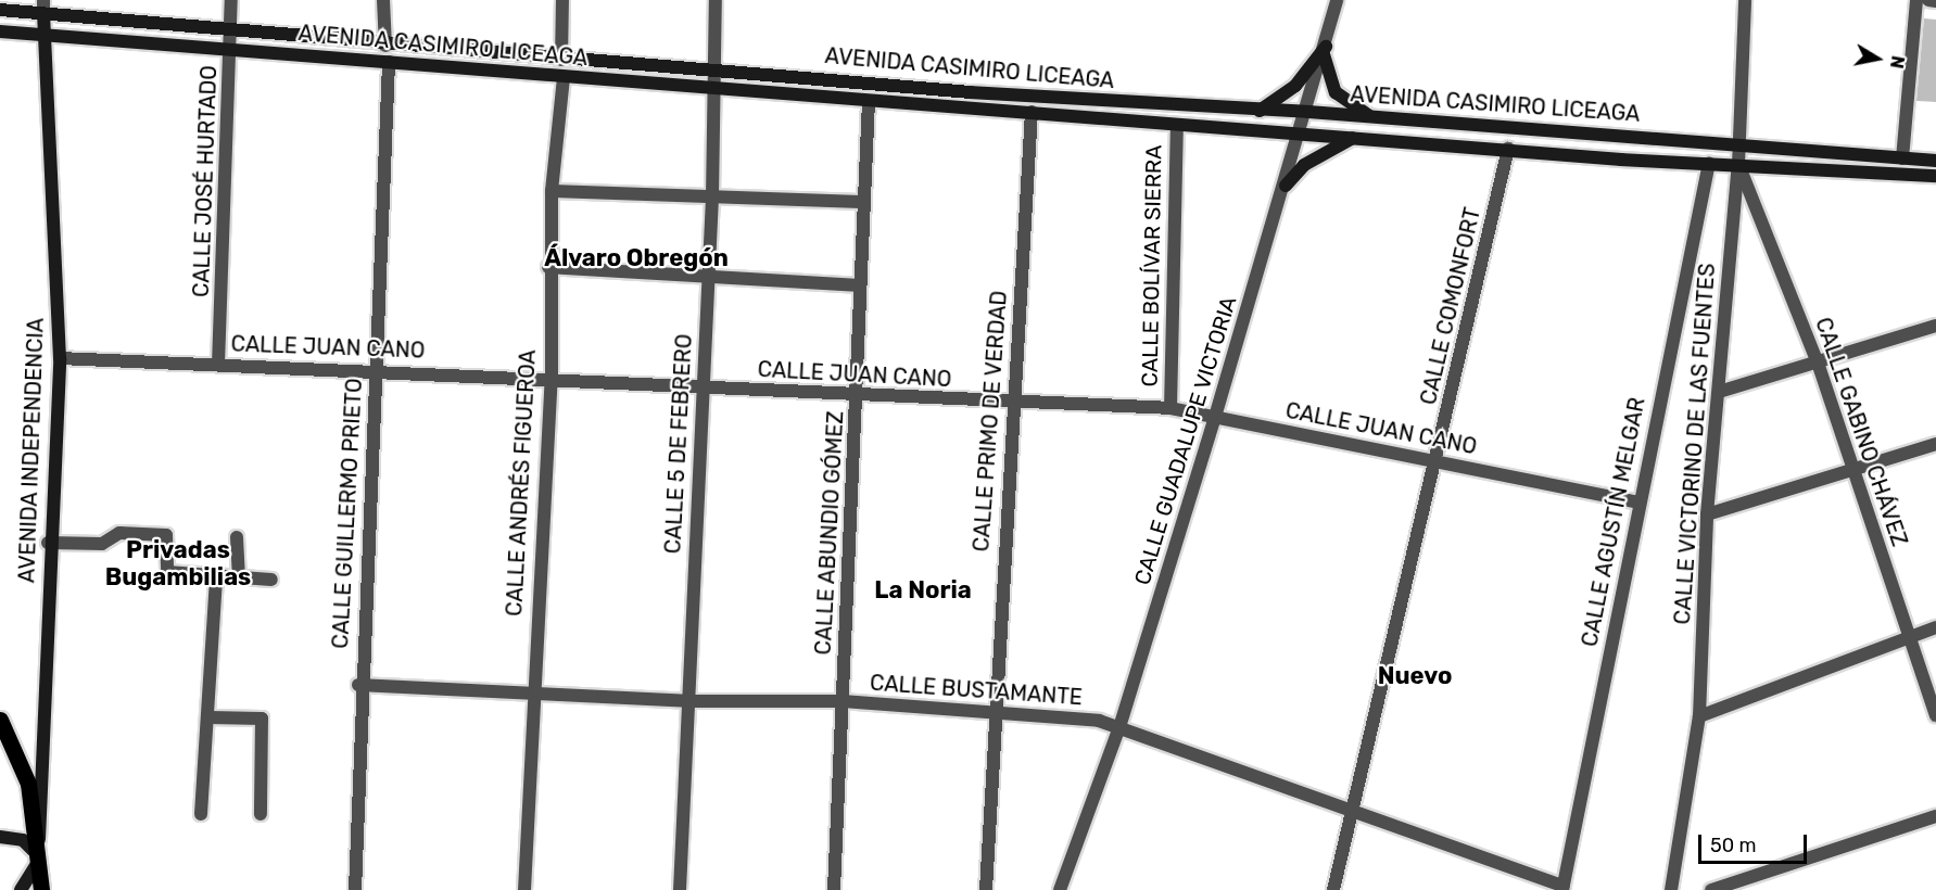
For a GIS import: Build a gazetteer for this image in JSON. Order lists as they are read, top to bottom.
{
  "streets": {
    "main road": ["AVENIDA CASIMIRO LICEAGA", "AVENIDA INDEPENDENCIA"],
    "street": [
      "CALLE JOSÉ HURTADO",
      "CALLE BOLÍVAR SIERRA",
      "CALLE COMONFORT",
      "CALLE JUAN CANO",
      "CALLE PRIMO DE VERDAD",
      "CALLE GABINO CHÁVEZ",
      "CALLE GUADALUPE VICTORIA",
      "CALLE 5 DE FEBRERO",
      "CALLE VICTORINO DE LAS FUENTES",
      "CALLE ANDRÉS FIGUEROA",
      "CALLE GUILLERMO PRIETO",
      "CALLE AGUSTÍN MELGAR",
      "CALLE ABUNDIO GÓMEZ",
      "CALLE BUSTAMANTE"
    ]
  },
  "crossings": [
    ["AVENIDA CASIMIRO LICEAGA", "CALLE JOSÉ HURTADO"],
    ["AVENIDA CASIMIRO LICEAGA", "CALLE BOLÍVAR SIERRA"],
    ["AVENIDA CASIMIRO LICEAGA", "CALLE COMONFORT"],
    ["AVENIDA CASIMIRO LICEAGA", "CALLE PRIMO DE VERDAD"],
    ["AVENIDA CASIMIRO LICEAGA", "CALLE GABINO CHÁVEZ"],
    ["AVENIDA CASIMIRO LICEAGA", "CALLE GUADALUPE VICTORIA"],
    ["AVENIDA CASIMIRO LICEAGA", "CALLE 5 DE FEBRERO"],
    ["AVENIDA CASIMIRO LICEAGA", "CALLE VICTORINO DE LAS FUENTES"],
    ["AVENIDA CASIMIRO LICEAGA", "AVENIDA INDEPENDENCIA"],
    ["AVENIDA CASIMIRO LICEAGA", "CALLE ANDRÉS FIGUEROA"],
    ["AVENIDA CASIMIRO LICEAGA", "CALLE GUILLERMO PRIETO"],
    ["AVENIDA CASIMIRO LICEAGA", "CALLE AGUSTÍN MELGAR"],
    ["AVENIDA CASIMIRO LICEAGA", "CALLE ABUNDIO GÓMEZ"],
    ["CALLE JOSÉ HURTADO", "CALLE JUAN CANO"],
    ["CALLE BOLÍVAR SIERRA", "CALLE JUAN CANO"],
    ["CALLE COMONFORT", "CALLE JUAN CANO"],
    ["CALLE COMONFORT", "CALLE BUSTAMANTE"],
    ["CALLE JUAN CANO", "CALLE PRIMO DE VERDAD"],
    ["CALLE JUAN CANO", "CALLE GUADALUPE VICTORIA"],
    ["CALLE JUAN CANO", "CALLE 5 DE FEBRERO"],
    ["CALLE JUAN CANO", "AVENIDA INDEPENDENCIA"],
    ["CALLE JUAN CANO", "CALLE ANDRÉS FIGUEROA"],
    ["CALLE JUAN CANO", "CALLE GUILLERMO PRIETO"],
    ["CALLE JUAN CANO", "CALLE AGUSTÍN MELGAR"],
    ["CALLE JUAN CANO", "CALLE ABUNDIO GÓMEZ"],
    ["CALLE PRIMO DE VERDAD", "CALLE BUSTAMANTE"],
    ["CALLE GABINO CHÁVEZ", "CALLE VICTORINO DE LAS FUENTES"],
    ["CALLE GUADALUPE VICTORIA", "CALLE BUSTAMANTE"],
    ["CALLE 5 DE FEBRERO", "CALLE BUSTAMANTE"],
    ["CALLE ANDRÉS FIGUEROA", "CALLE BUSTAMANTE"],
    ["CALLE GUILLERMO PRIETO", "CALLE BUSTAMANTE"],
    ["CALLE AGUSTÍN MELGAR", "CALLE BUSTAMANTE"],
    ["CALLE ABUNDIO GÓMEZ", "CALLE BUSTAMANTE"]
  ],
  "districts": [
    "Álvaro Obregón",
    "Privadas Bugambilias",
    "La Noria",
    "Nuevo"
  ],
  "scale_bar": "50 m",
  "north": "right"
}
